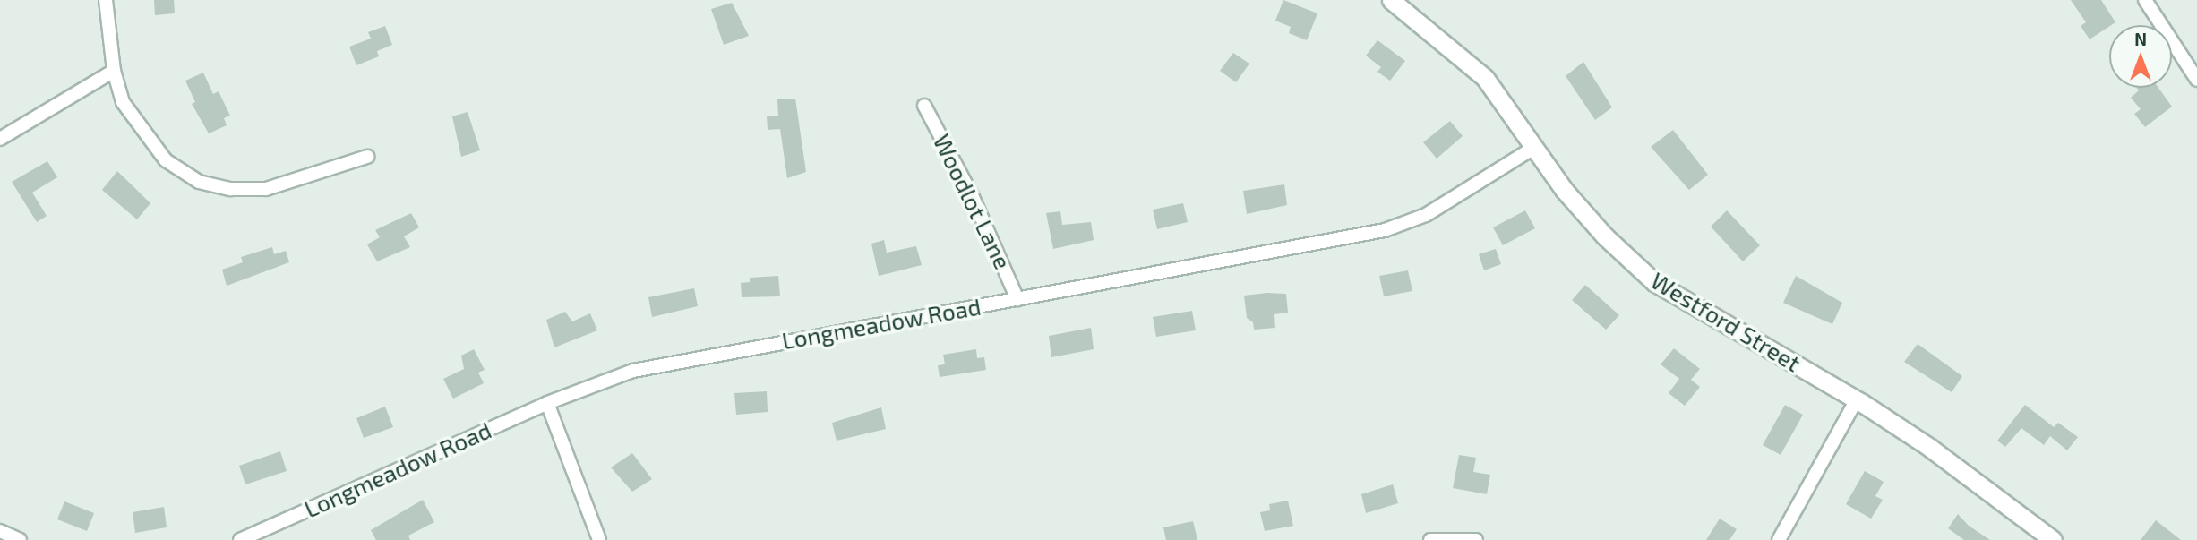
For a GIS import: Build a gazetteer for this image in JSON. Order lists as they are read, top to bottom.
{
  "streets": {
    "main road": ["Westford Street"],
    "street": ["Woodlot Lane", "Longmeadow Road"]
  },
  "crossings": [
    ["Woodlot Lane", "Longmeadow Road"],
    ["Westford Street", "Longmeadow Road"]
  ],
  "north": "top"
}
